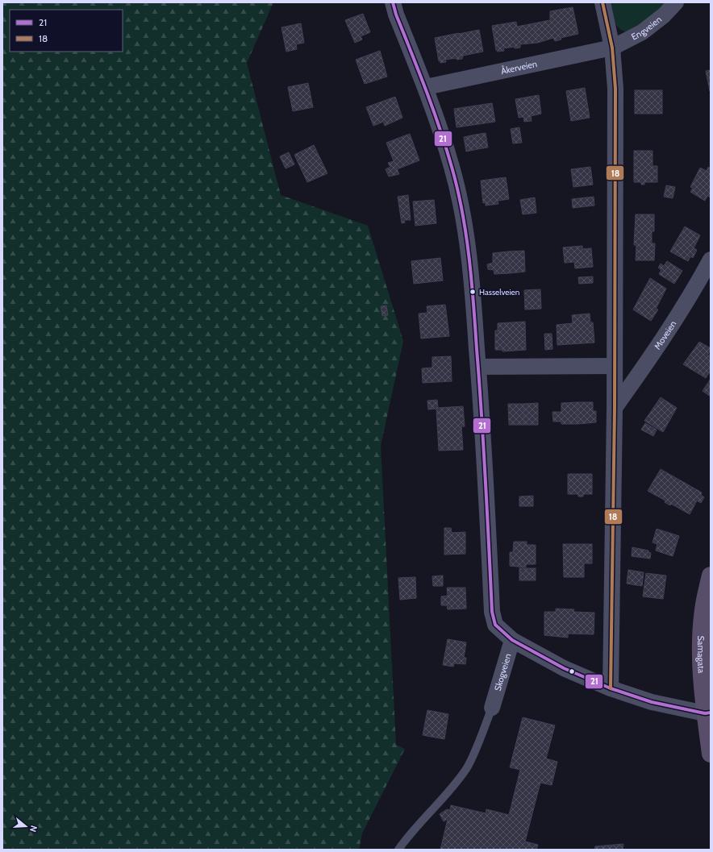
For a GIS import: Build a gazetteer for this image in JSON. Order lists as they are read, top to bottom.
{
  "streets": {
    "highway": ["Samagata"],
    "street": [
      "Engveien",
      "Åkerveien",
      "Moveien",
      "Skogveien"
    ]
  },
  "crossings": [
    ["Engveien", "Åkerveien"]
  ],
  "places": ["Hasselveien"],
  "lines": ["transit line 21", "transit line 18"],
  "legend": ["21", "18"],
  "north": "right"
}
